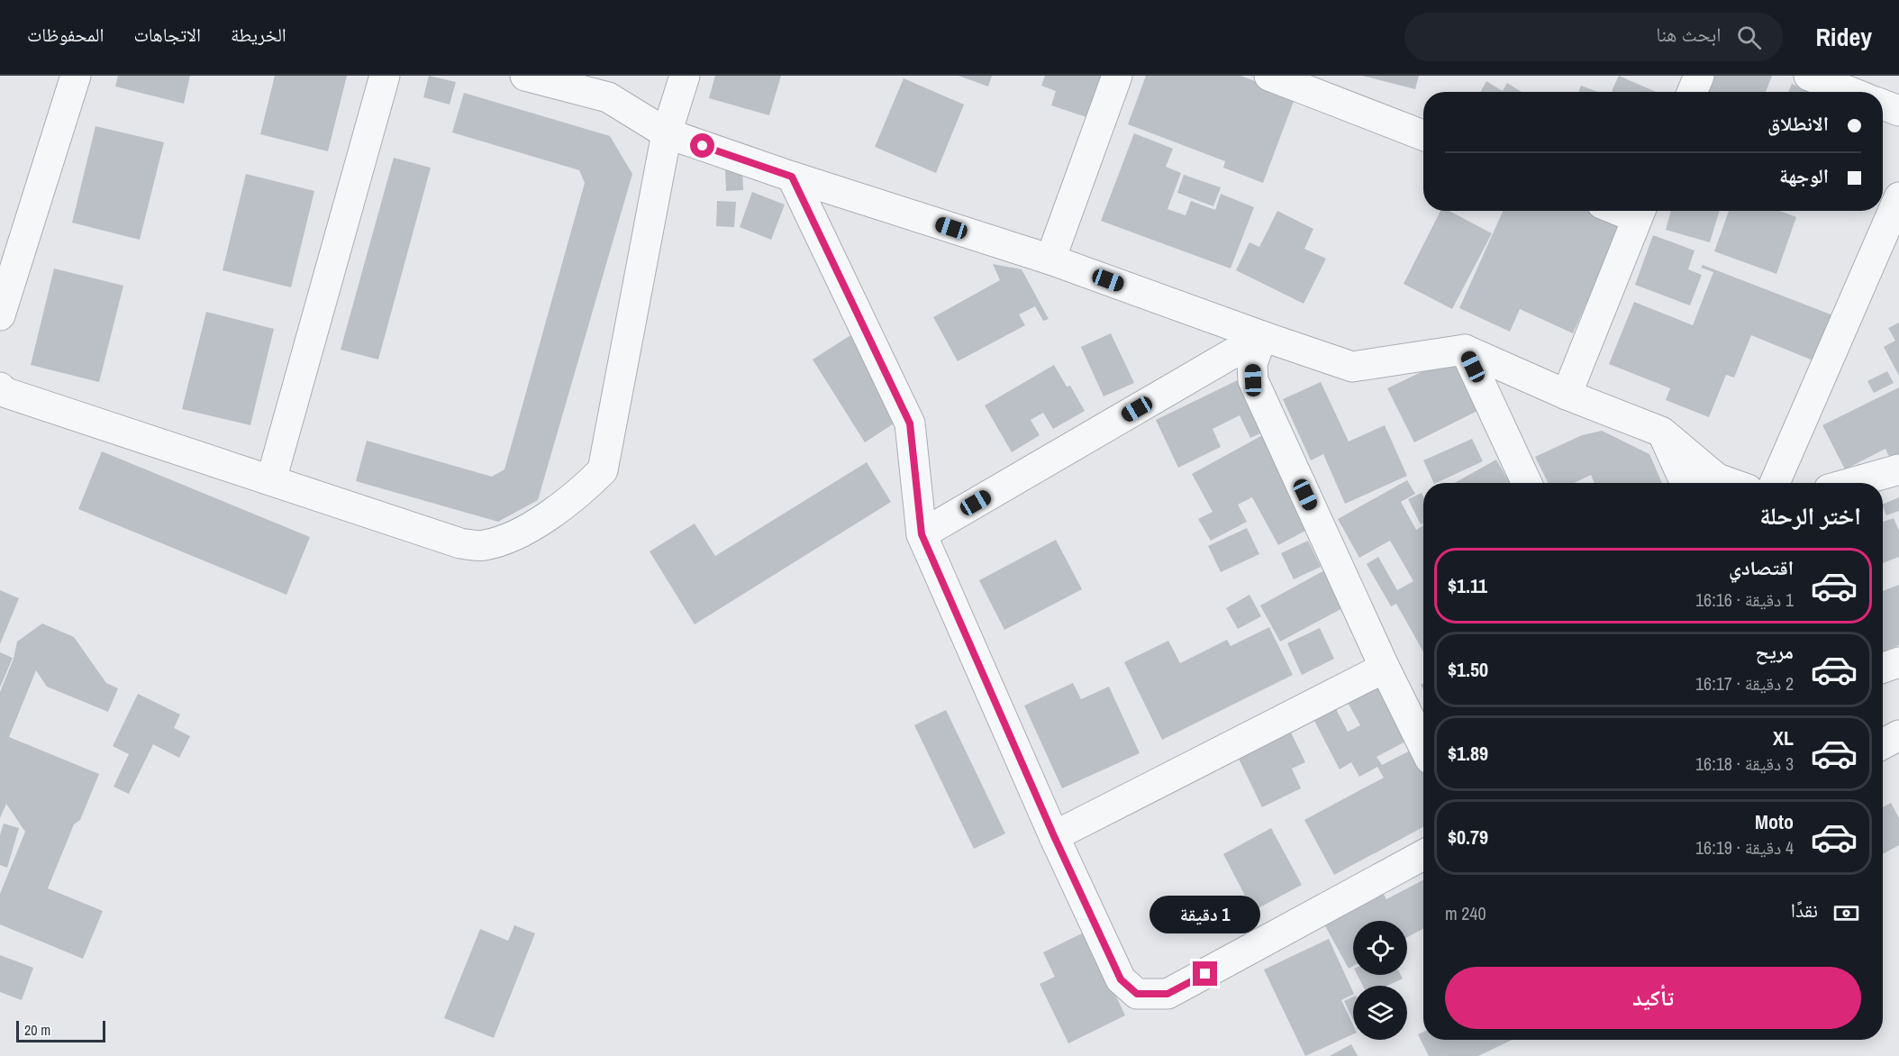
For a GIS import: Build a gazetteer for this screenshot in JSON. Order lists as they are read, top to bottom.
{
  "scale_bar": "20 m",
  "page": {
    "header": "Ridey",
    "search": "ابحث هنا",
    "nav": ["الخريطة", "الاتجاهات", "المحفوظات"],
    "banner": ["الانطلاق", "الوجهة"],
    "heading": "اختر الرحلة",
    "list": [
      {
        "name": "اقتصادي",
        "note": "1 دقيقة · 16:16",
        "value": "$1.11"
      },
      {
        "name": "مريح",
        "note": "2 دقيقة · 16:17",
        "value": "$1.50"
      },
      {
        "name": "XL",
        "note": "3 دقيقة · 16:18",
        "value": "$1.89"
      },
      {
        "name": "Moto",
        "note": "4 دقيقة · 16:19",
        "value": "$0.79"
      }
    ],
    "pay": ["نقدًا", "240 m"],
    "bubble": "1 دقيقة",
    "buttons": "تأكيد",
    "scale": "20 m"
  }
}
